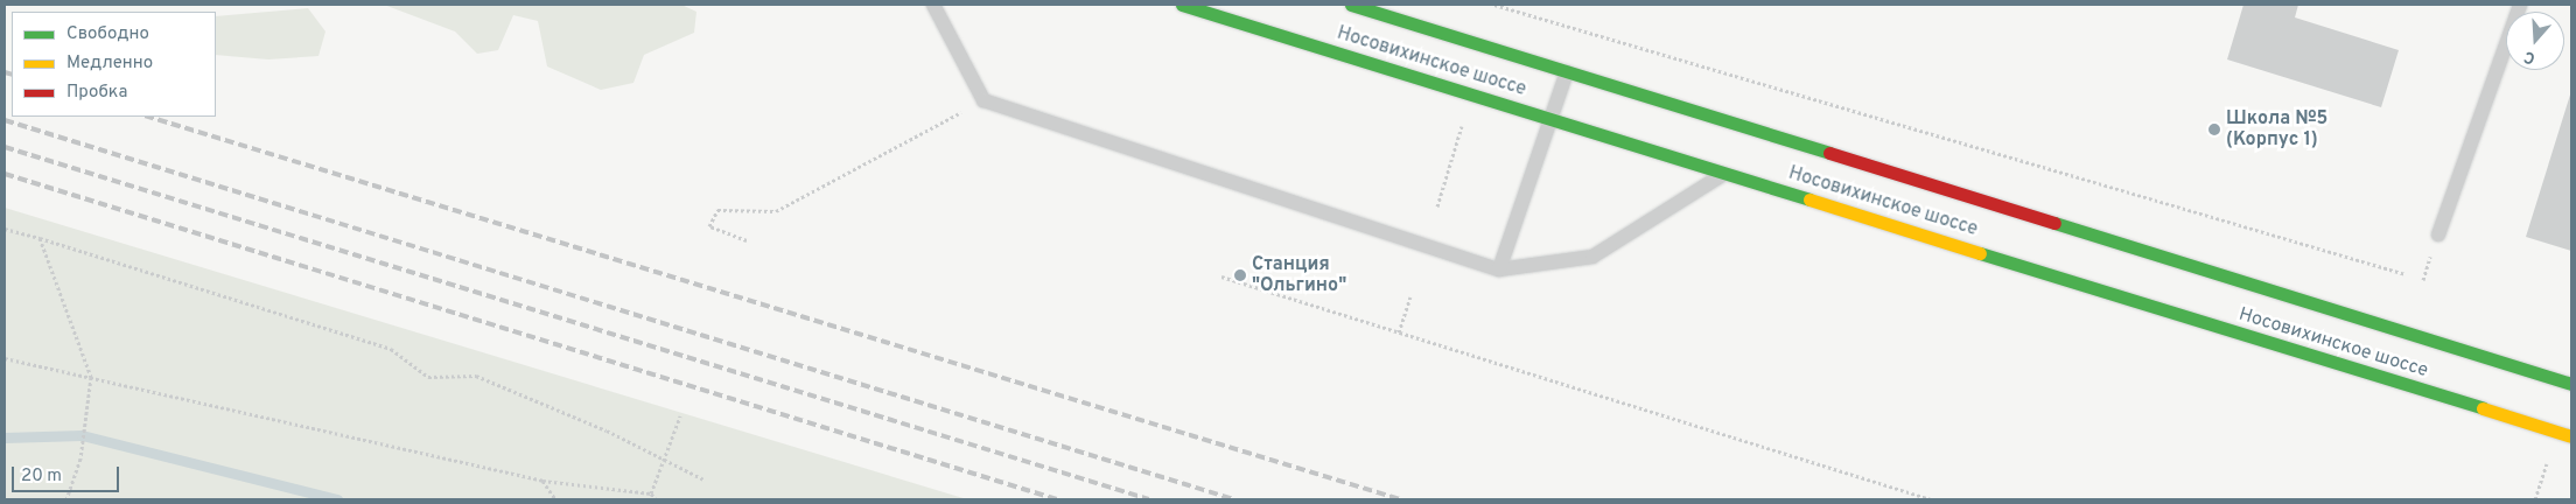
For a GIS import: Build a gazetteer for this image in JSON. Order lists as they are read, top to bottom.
{
  "streets": {
    "main road": ["Носовихинское шоссе"]
  },
  "places": ["Школа №5 (Корпус 1)", "Станция \"Ольгино\""],
  "legend": ["Свободно", "Медленно", "Пробка"],
  "scale_bar": "20 m",
  "north": "bottom"
}
